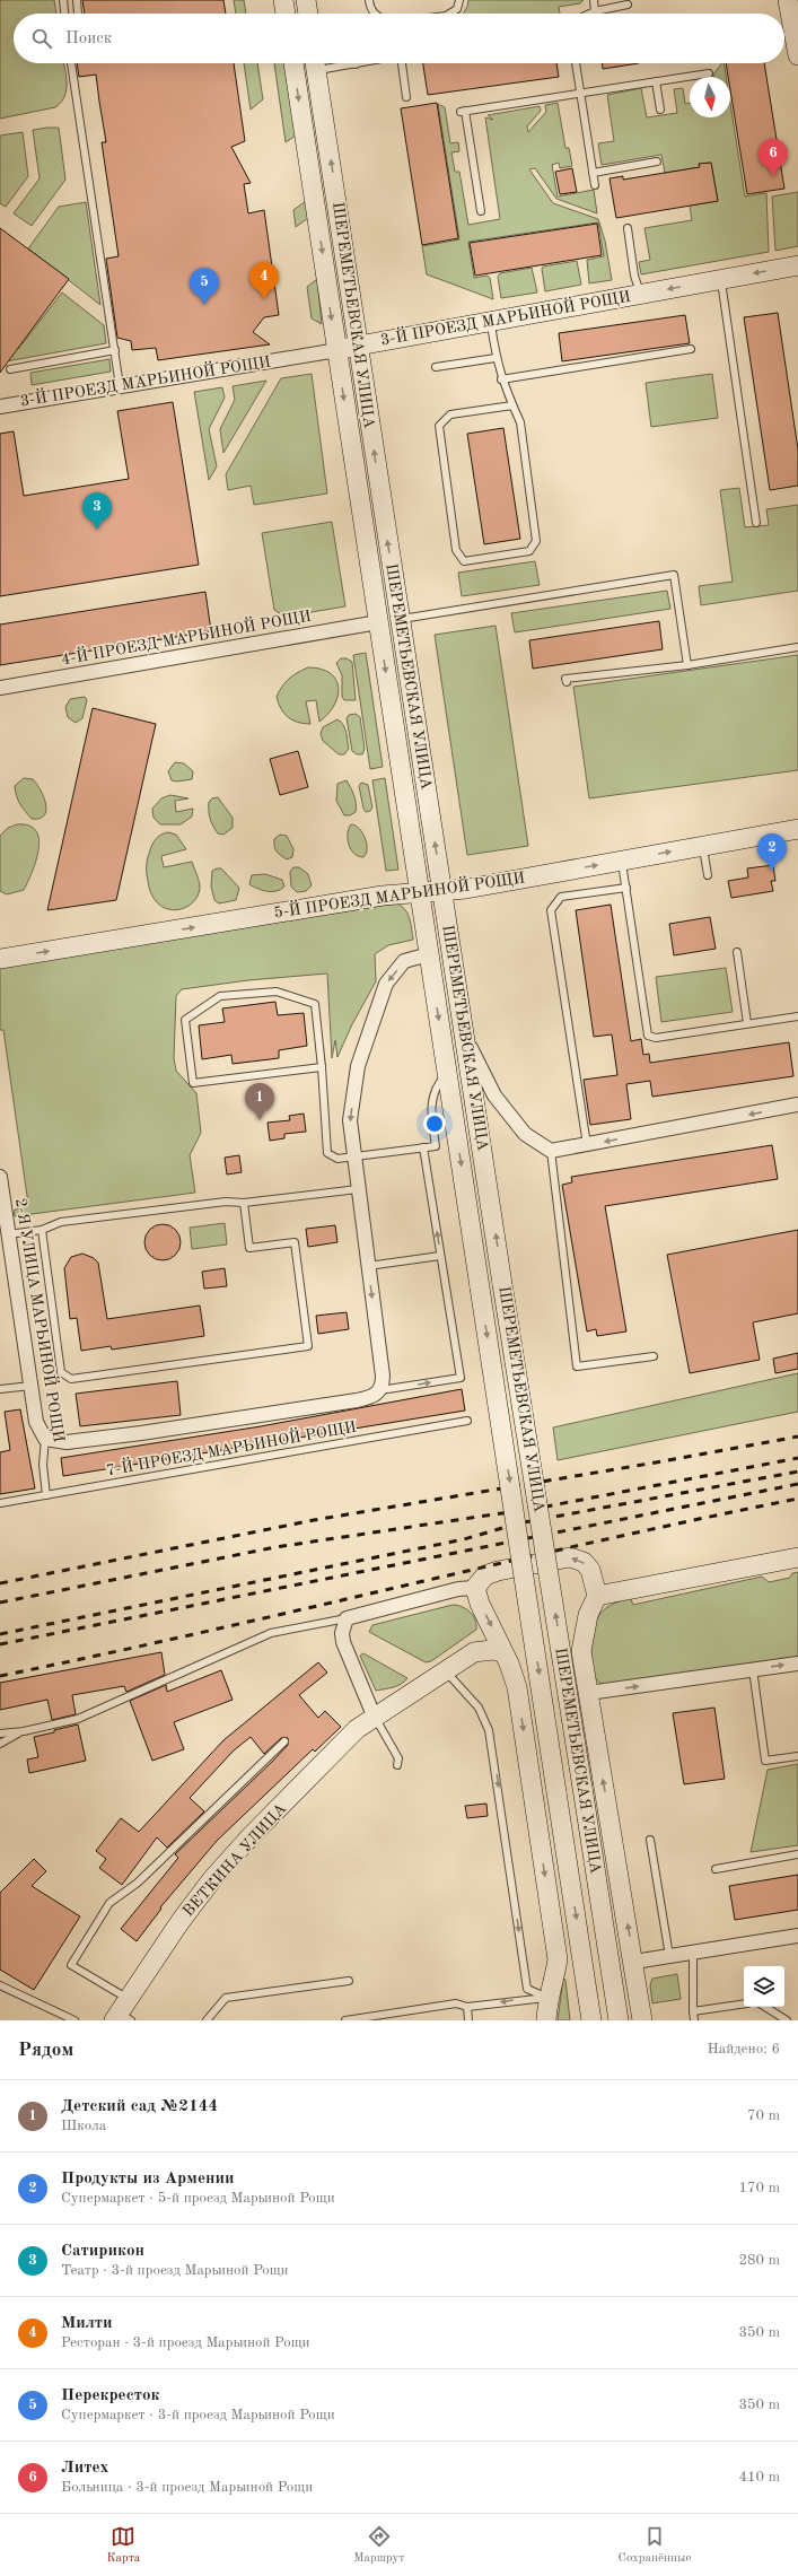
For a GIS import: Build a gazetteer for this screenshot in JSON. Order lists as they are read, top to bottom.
{
  "streets": {
    "main road": [
      "ШЕРЕМЕТЬЕВСКАЯ УЛИЦА",
      "3-Й ПРОЕЗД МАРЬИНОЙ РОЩИ",
      "5-Й ПРОЕЗД МАРЬИНОЙ РОЩИ",
      "ВЕТКИНА УЛИЦА"
    ],
    "street": ["4-Й ПРОЕЗД МАРЬИНОЙ РОЩИ", "2-Я УЛИЦА МАРЬИНОЙ РОЩИ"],
    "lane": ["7-Й ПРОЕЗД МАРЬИНОЙ РОЩИ"]
  },
  "crossings": [
    ["ШЕРЕМЕТЬЕВСКАЯ УЛИЦА", "3-Й ПРОЕЗД МАРЬИНОЙ РОЩИ"],
    ["ШЕРЕМЕТЬЕВСКАЯ УЛИЦА", "4-Й ПРОЕЗД МАРЬИНОЙ РОЩИ"],
    ["ШЕРЕМЕТЬЕВСКАЯ УЛИЦА", "5-Й ПРОЕЗД МАРЬИНОЙ РОЩИ"],
    ["2-Я УЛИЦА МАРЬИНОЙ РОЩИ", "7-Й ПРОЕЗД МАРЬИНОЙ РОЩИ"]
  ],
  "one_way": ["5-Й ПРОЕЗД МАРЬИНОЙ РОЩИ"],
  "north": "bottom",
  "page": {
    "search": "Поиск",
    "pins": [
      "6",
      "4",
      "5",
      "3",
      "2",
      "1"
    ],
    "heading": ["Рядом", "Найдено: 6"],
    "list": [
      {
        "mark": "1",
        "name": "Детский сад №2144",
        "note": "Школа",
        "value": "70 m"
      },
      {
        "mark": "2",
        "name": "Продукты из Армении",
        "note": "Супермаркет · 5-й проезд Марьиной Рощи",
        "value": "170 m"
      },
      {
        "mark": "3",
        "name": "Сатирикон",
        "note": "Театр · 3-й проезд Марьиной Рощи",
        "value": "280 m"
      },
      {
        "mark": "4",
        "name": "Милти",
        "note": "Ресторан · 3-й проезд Марьиной Рощи",
        "value": "350 m"
      },
      {
        "mark": "5",
        "name": "Перекресток",
        "note": "Супермаркет · 3-й проезд Марьиной Рощи",
        "value": "350 m"
      },
      {
        "mark": "6",
        "name": "Литех",
        "note": "Больница · 3-й проезд Марьиной Рощи",
        "value": "410 m"
      }
    ],
    "nav": ["Карта", "Маршрут", "Сохранённые"]
  }
}
